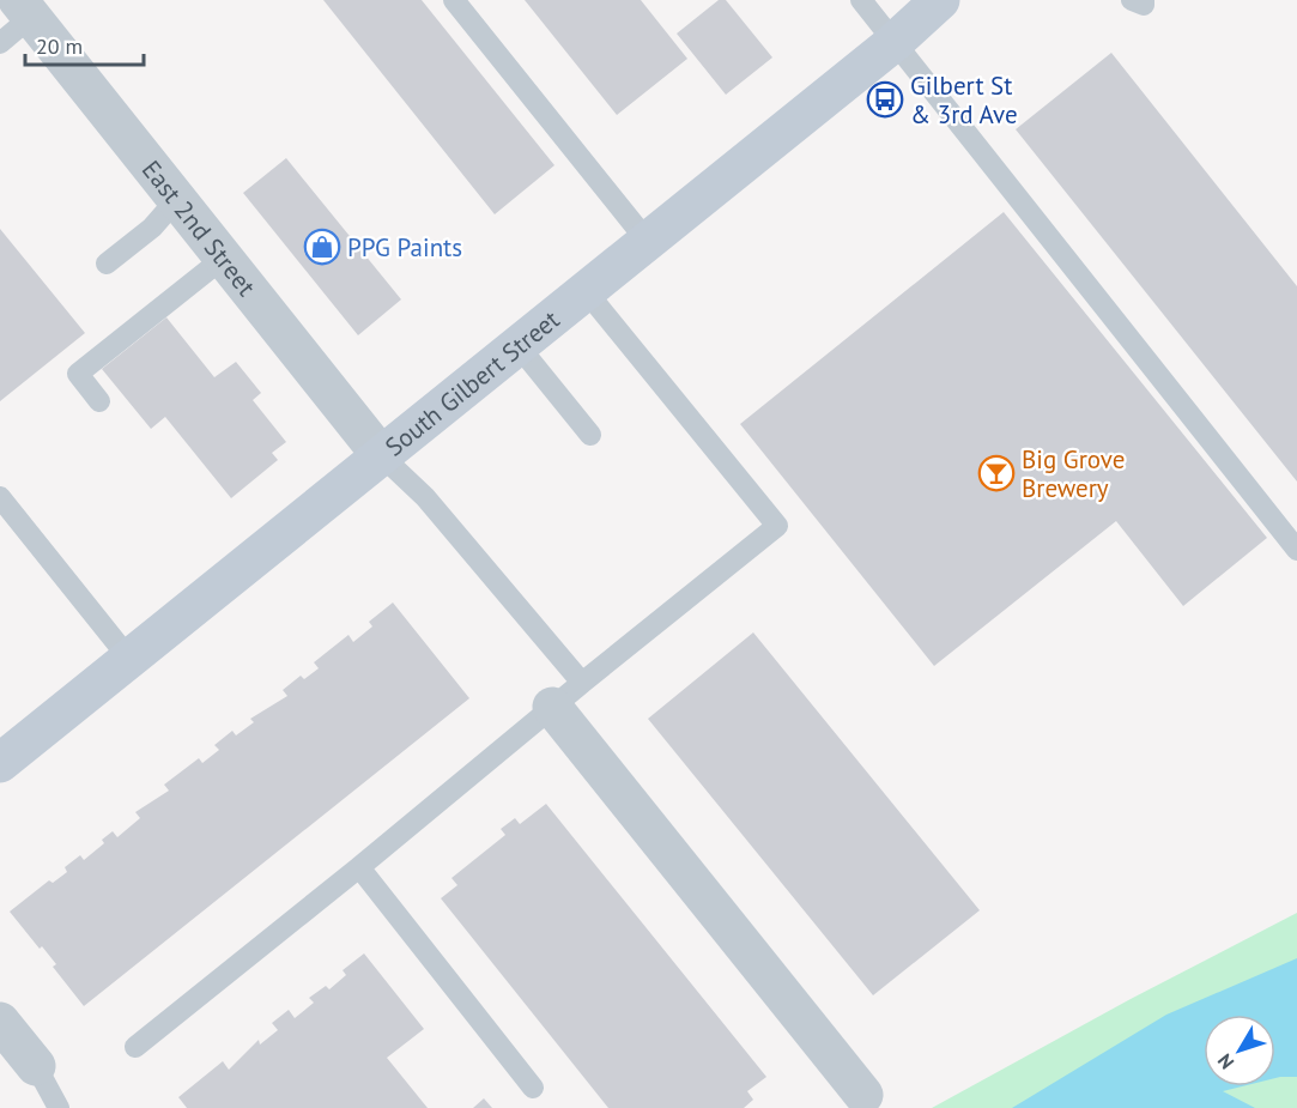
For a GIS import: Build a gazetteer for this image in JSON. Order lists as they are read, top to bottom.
{
  "streets": {
    "main road": ["South Gilbert Street"],
    "street": ["East 2nd Street"]
  },
  "crossings": [
    ["East 2nd Street", "South Gilbert Street"]
  ],
  "places": {
    "bus stop": ["Gilbert St & 3rd Ave"],
    "shop": ["PPG Paints"],
    "bar": ["Big Grove Brewery"]
  },
  "scale_bar": "20 m",
  "north": "bottom left"
}
